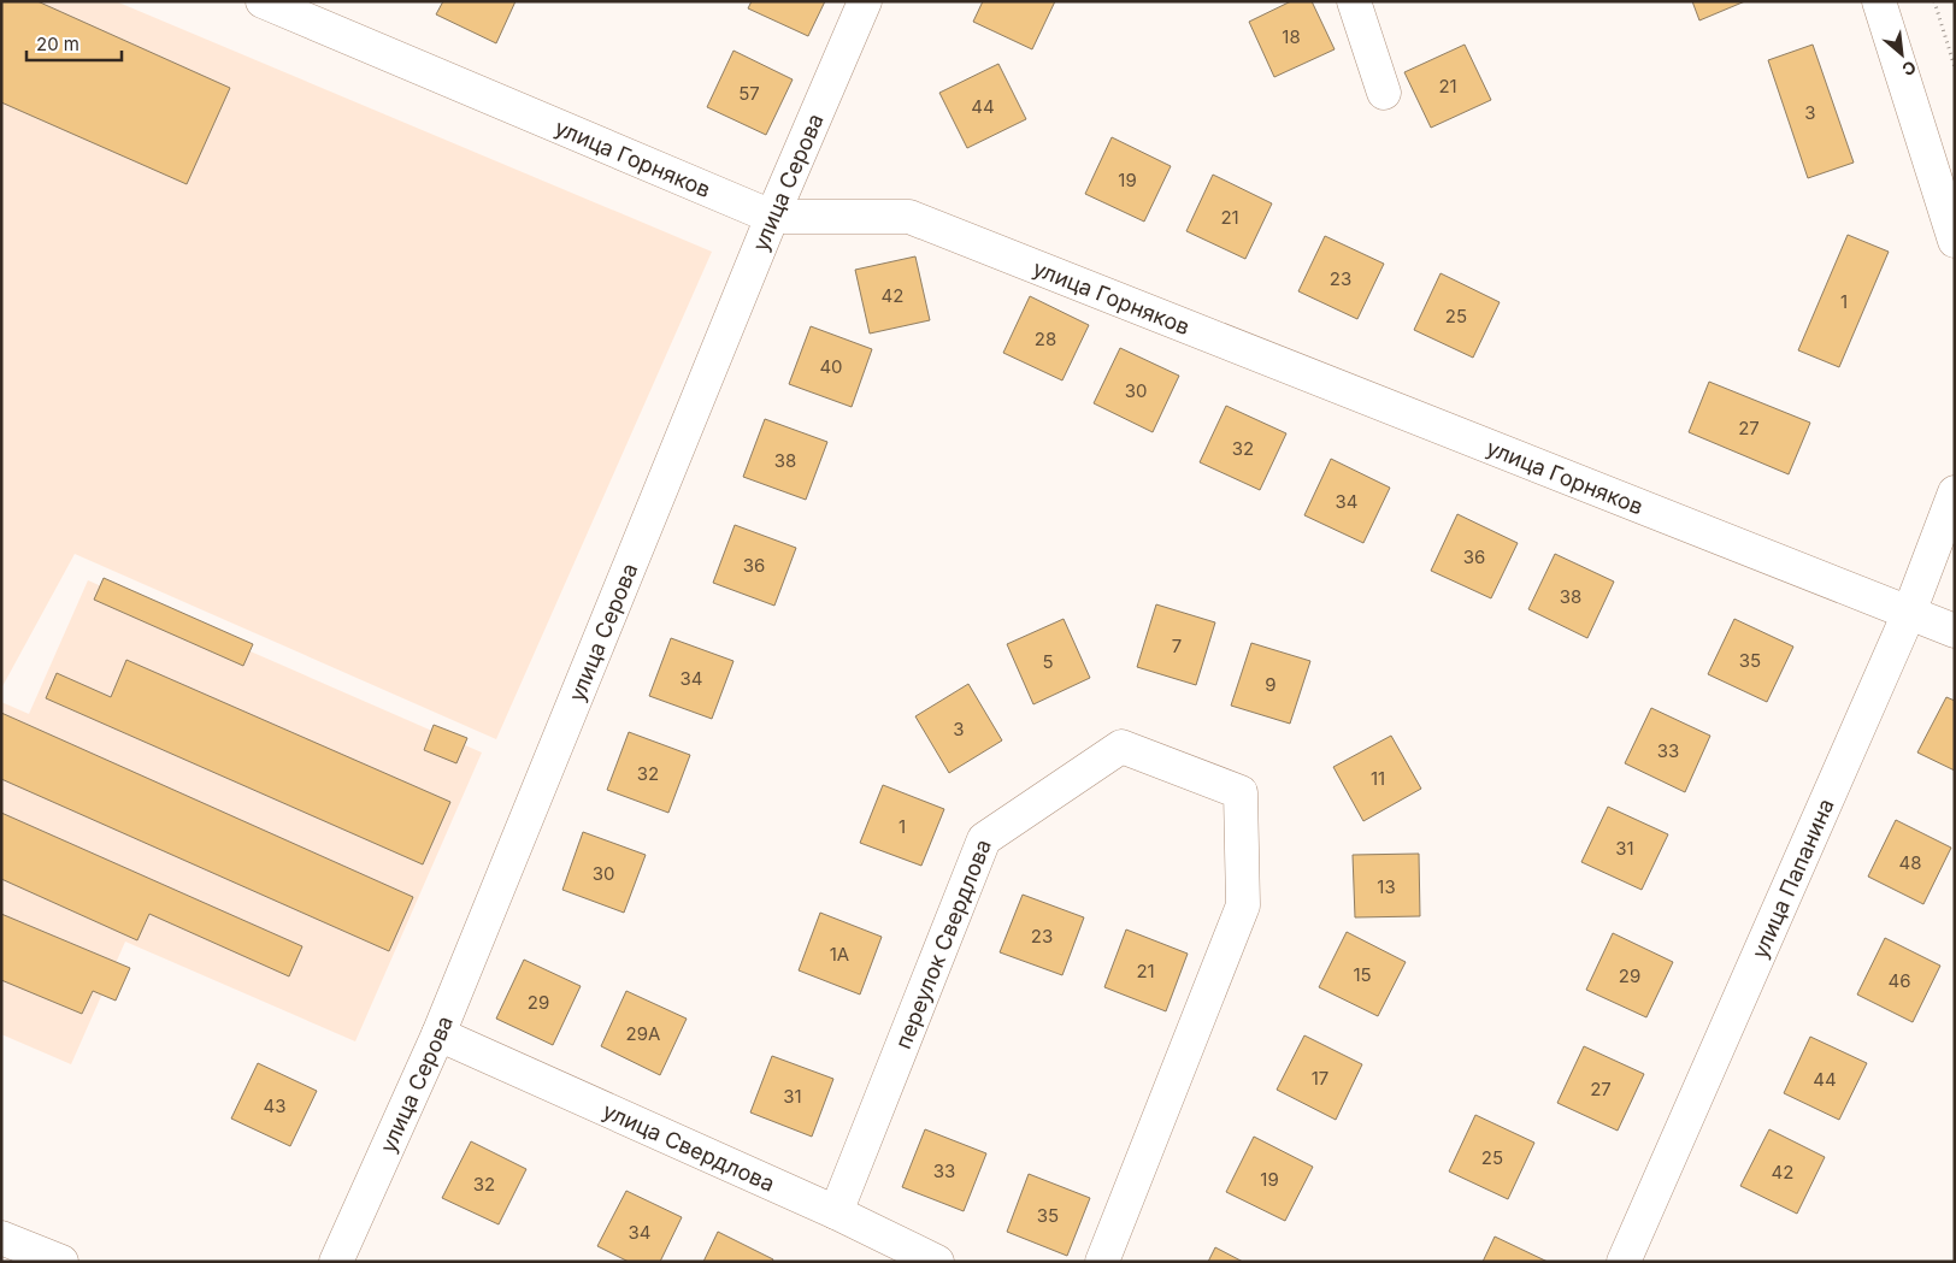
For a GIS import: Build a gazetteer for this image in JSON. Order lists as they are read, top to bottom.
{
  "streets": {
    "street": [
      "улица Горняков",
      "улица Серова",
      "улица Папанина",
      "переулок Свердлова",
      "улица Свердлова"
    ]
  },
  "crossings": [
    ["улица Горняков", "улица Серова"],
    ["улица Горняков", "улица Папанина"],
    ["улица Серова", "улица Свердлова"],
    ["переулок Свердлова", "улица Свердлова"]
  ],
  "house_numbers": [
    "18",
    "21",
    "57",
    "44",
    "3",
    "19",
    "21",
    "23",
    "42",
    "1",
    "25",
    "28",
    "40",
    "30",
    "27",
    "32",
    "38",
    "34",
    "36",
    "36",
    "38",
    "7",
    "35",
    "5",
    "34",
    "9",
    "3",
    "33",
    "32",
    "11",
    "1",
    "31",
    "48",
    "30",
    "13",
    "23",
    "1А",
    "21",
    "15",
    "29",
    "46",
    "29",
    "29А",
    "17",
    "44",
    "27",
    "31",
    "43",
    "25",
    "33",
    "42",
    "19",
    "32",
    "35",
    "34"
  ],
  "scale_bar": "20 m",
  "north": "bottom right"
}
